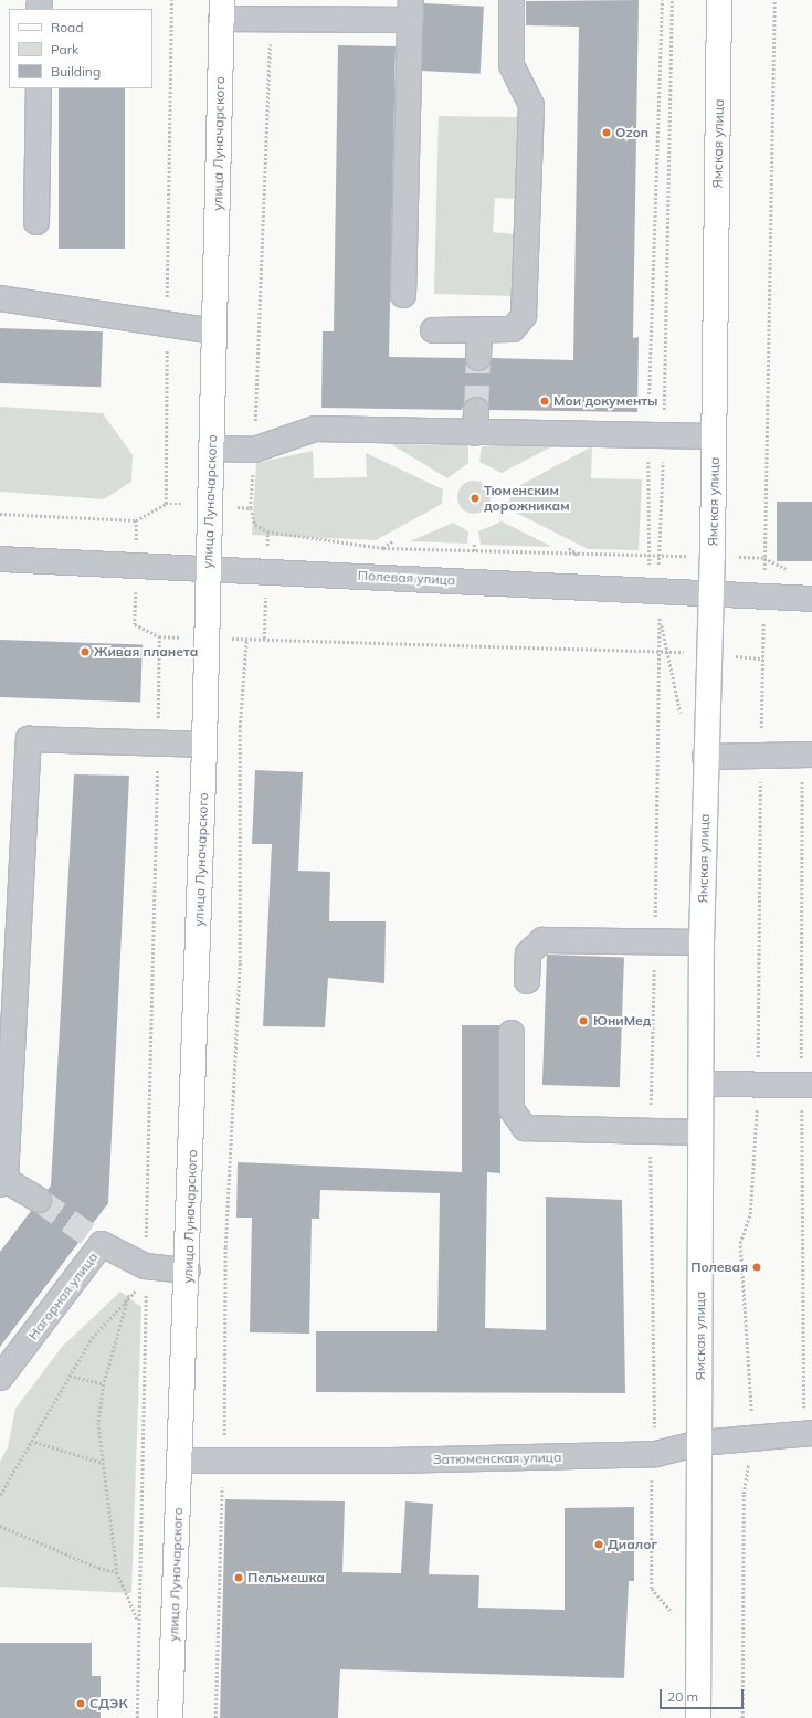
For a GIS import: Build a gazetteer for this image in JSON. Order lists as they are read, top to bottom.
{
  "streets": {
    "main road": ["улица Луначарского", "Ямская улица"],
    "street": ["Полевая улица", "Нагорная улица", "Затюменская улица"]
  },
  "crossings": [
    ["улица Луначарского", "Полевая улица"],
    ["улица Луначарского", "Нагорная улица"],
    ["улица Луначарского", "Затюменская улица"],
    ["Ямская улица", "Полевая улица"],
    ["Ямская улица", "Затюменская улица"]
  ],
  "places": [
    "Ozon",
    "Мои документы",
    "Тюменским дорожникам",
    "Живая планета",
    "ЮниМед",
    "Полевая",
    "Диалог",
    "Пельмешка",
    "СДЭК"
  ],
  "legend": ["Road", "Park", "Building"],
  "scale_bar": "20 m"
}
